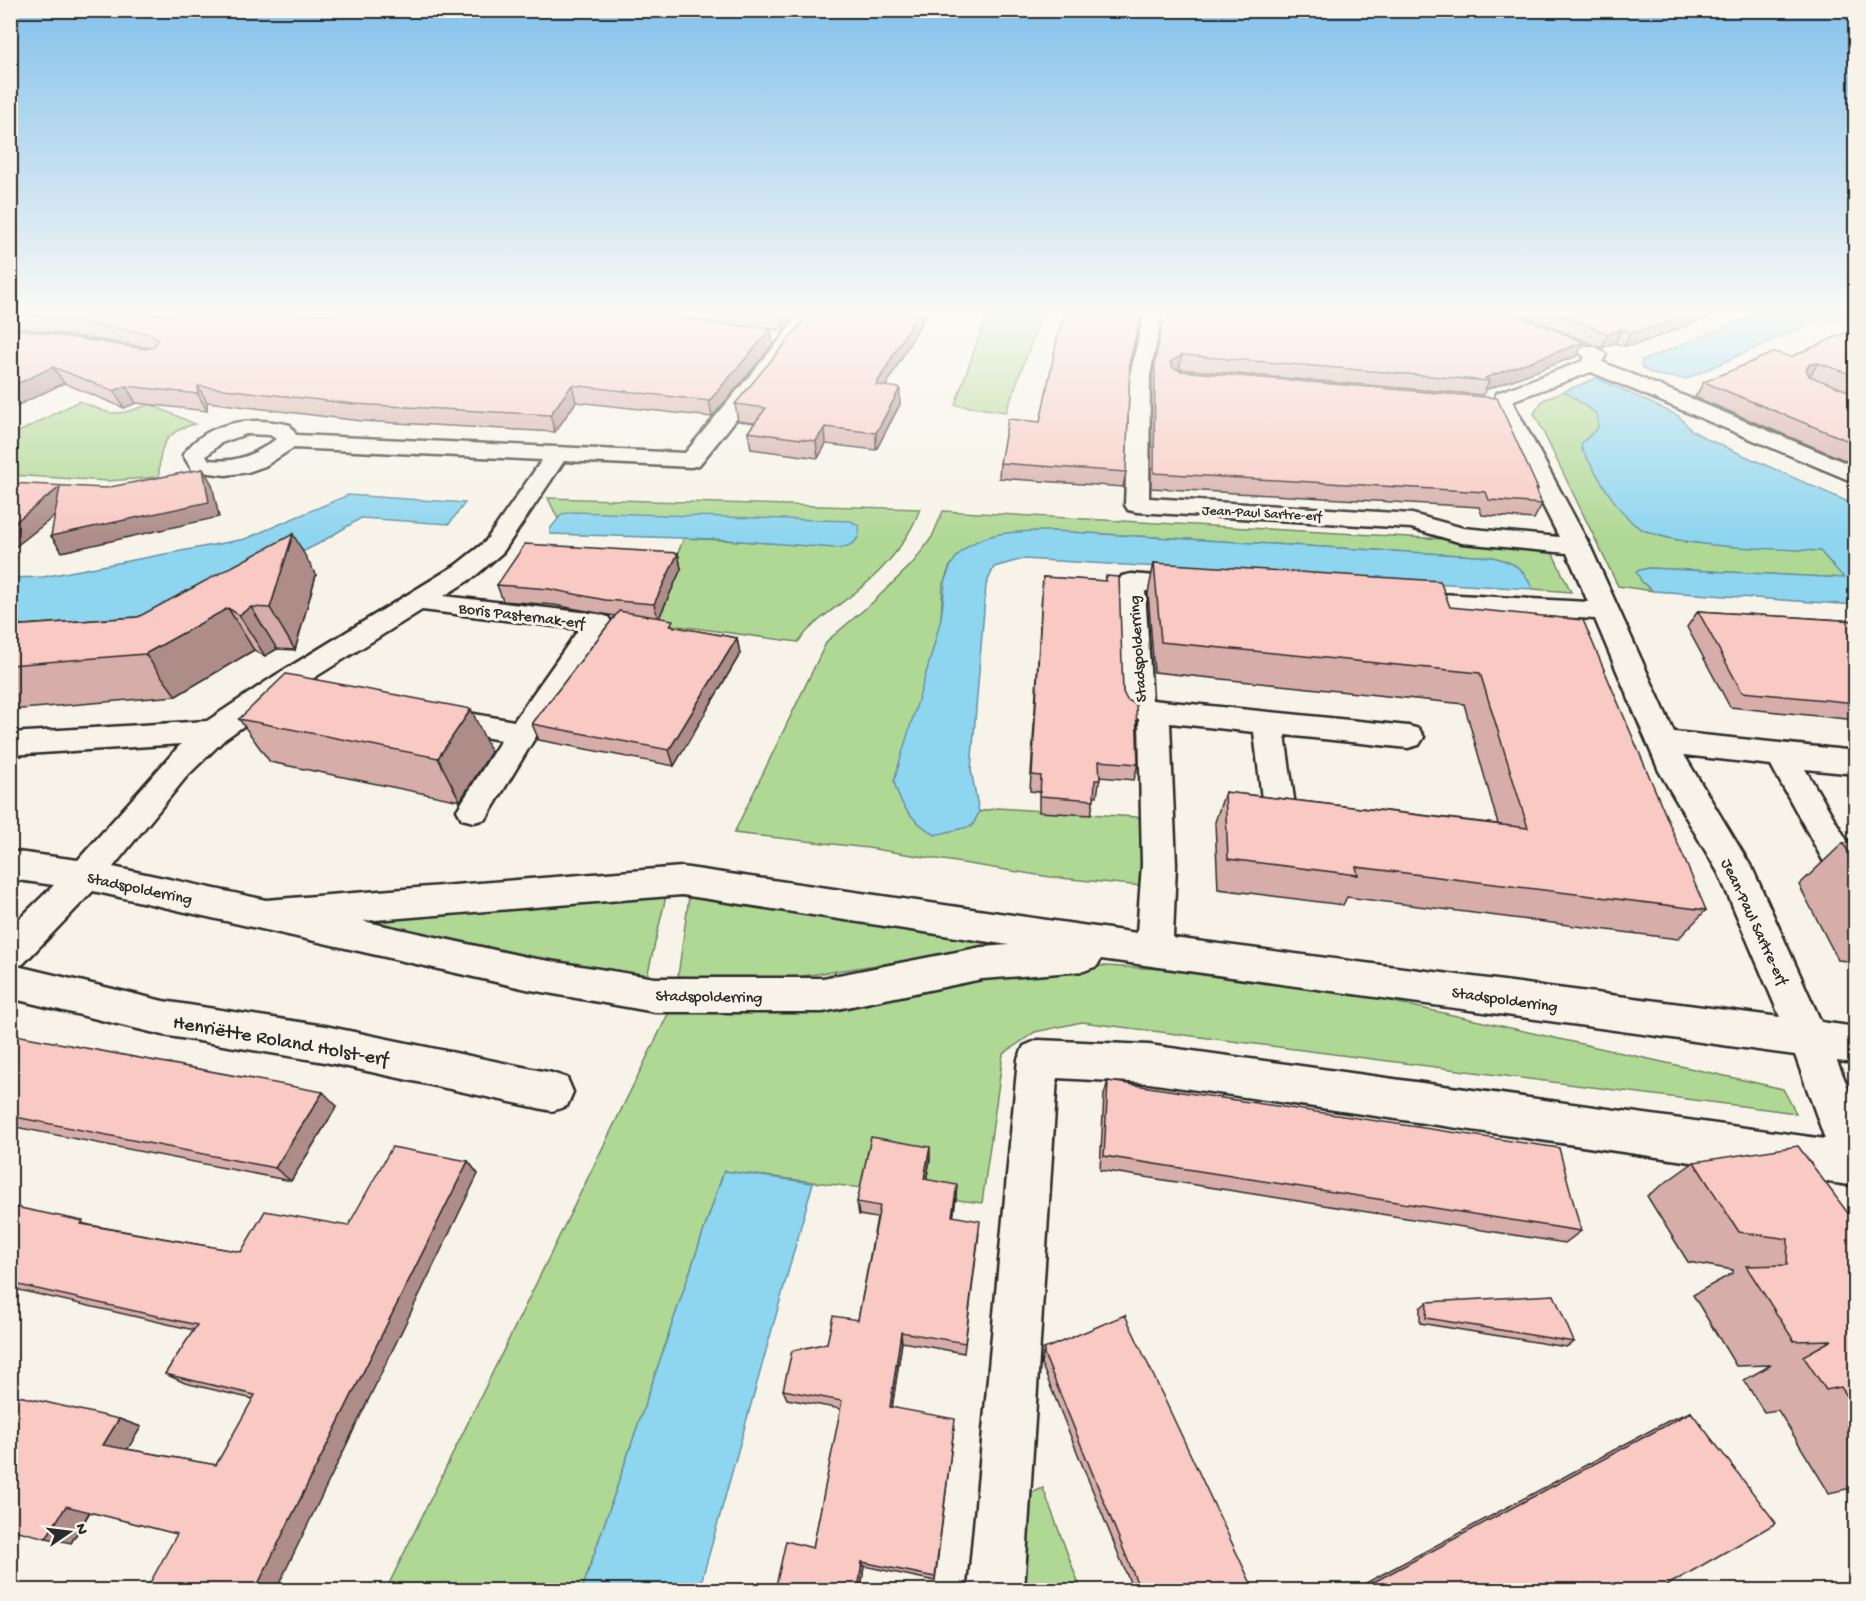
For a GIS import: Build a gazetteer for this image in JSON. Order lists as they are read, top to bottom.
{
  "streets": {
    "street": [
      "Jean-Paul Sartre-erf",
      "Boris Pasternak-erf",
      "Stadspolderring",
      "Henriëtte Roland Holst-erf"
    ]
  },
  "crossings": [
    ["Jean-Paul Sartre-erf", "Stadspolderring"],
    ["Boris Pasternak-erf", "Stadspolderring"]
  ],
  "north": "right"
}
